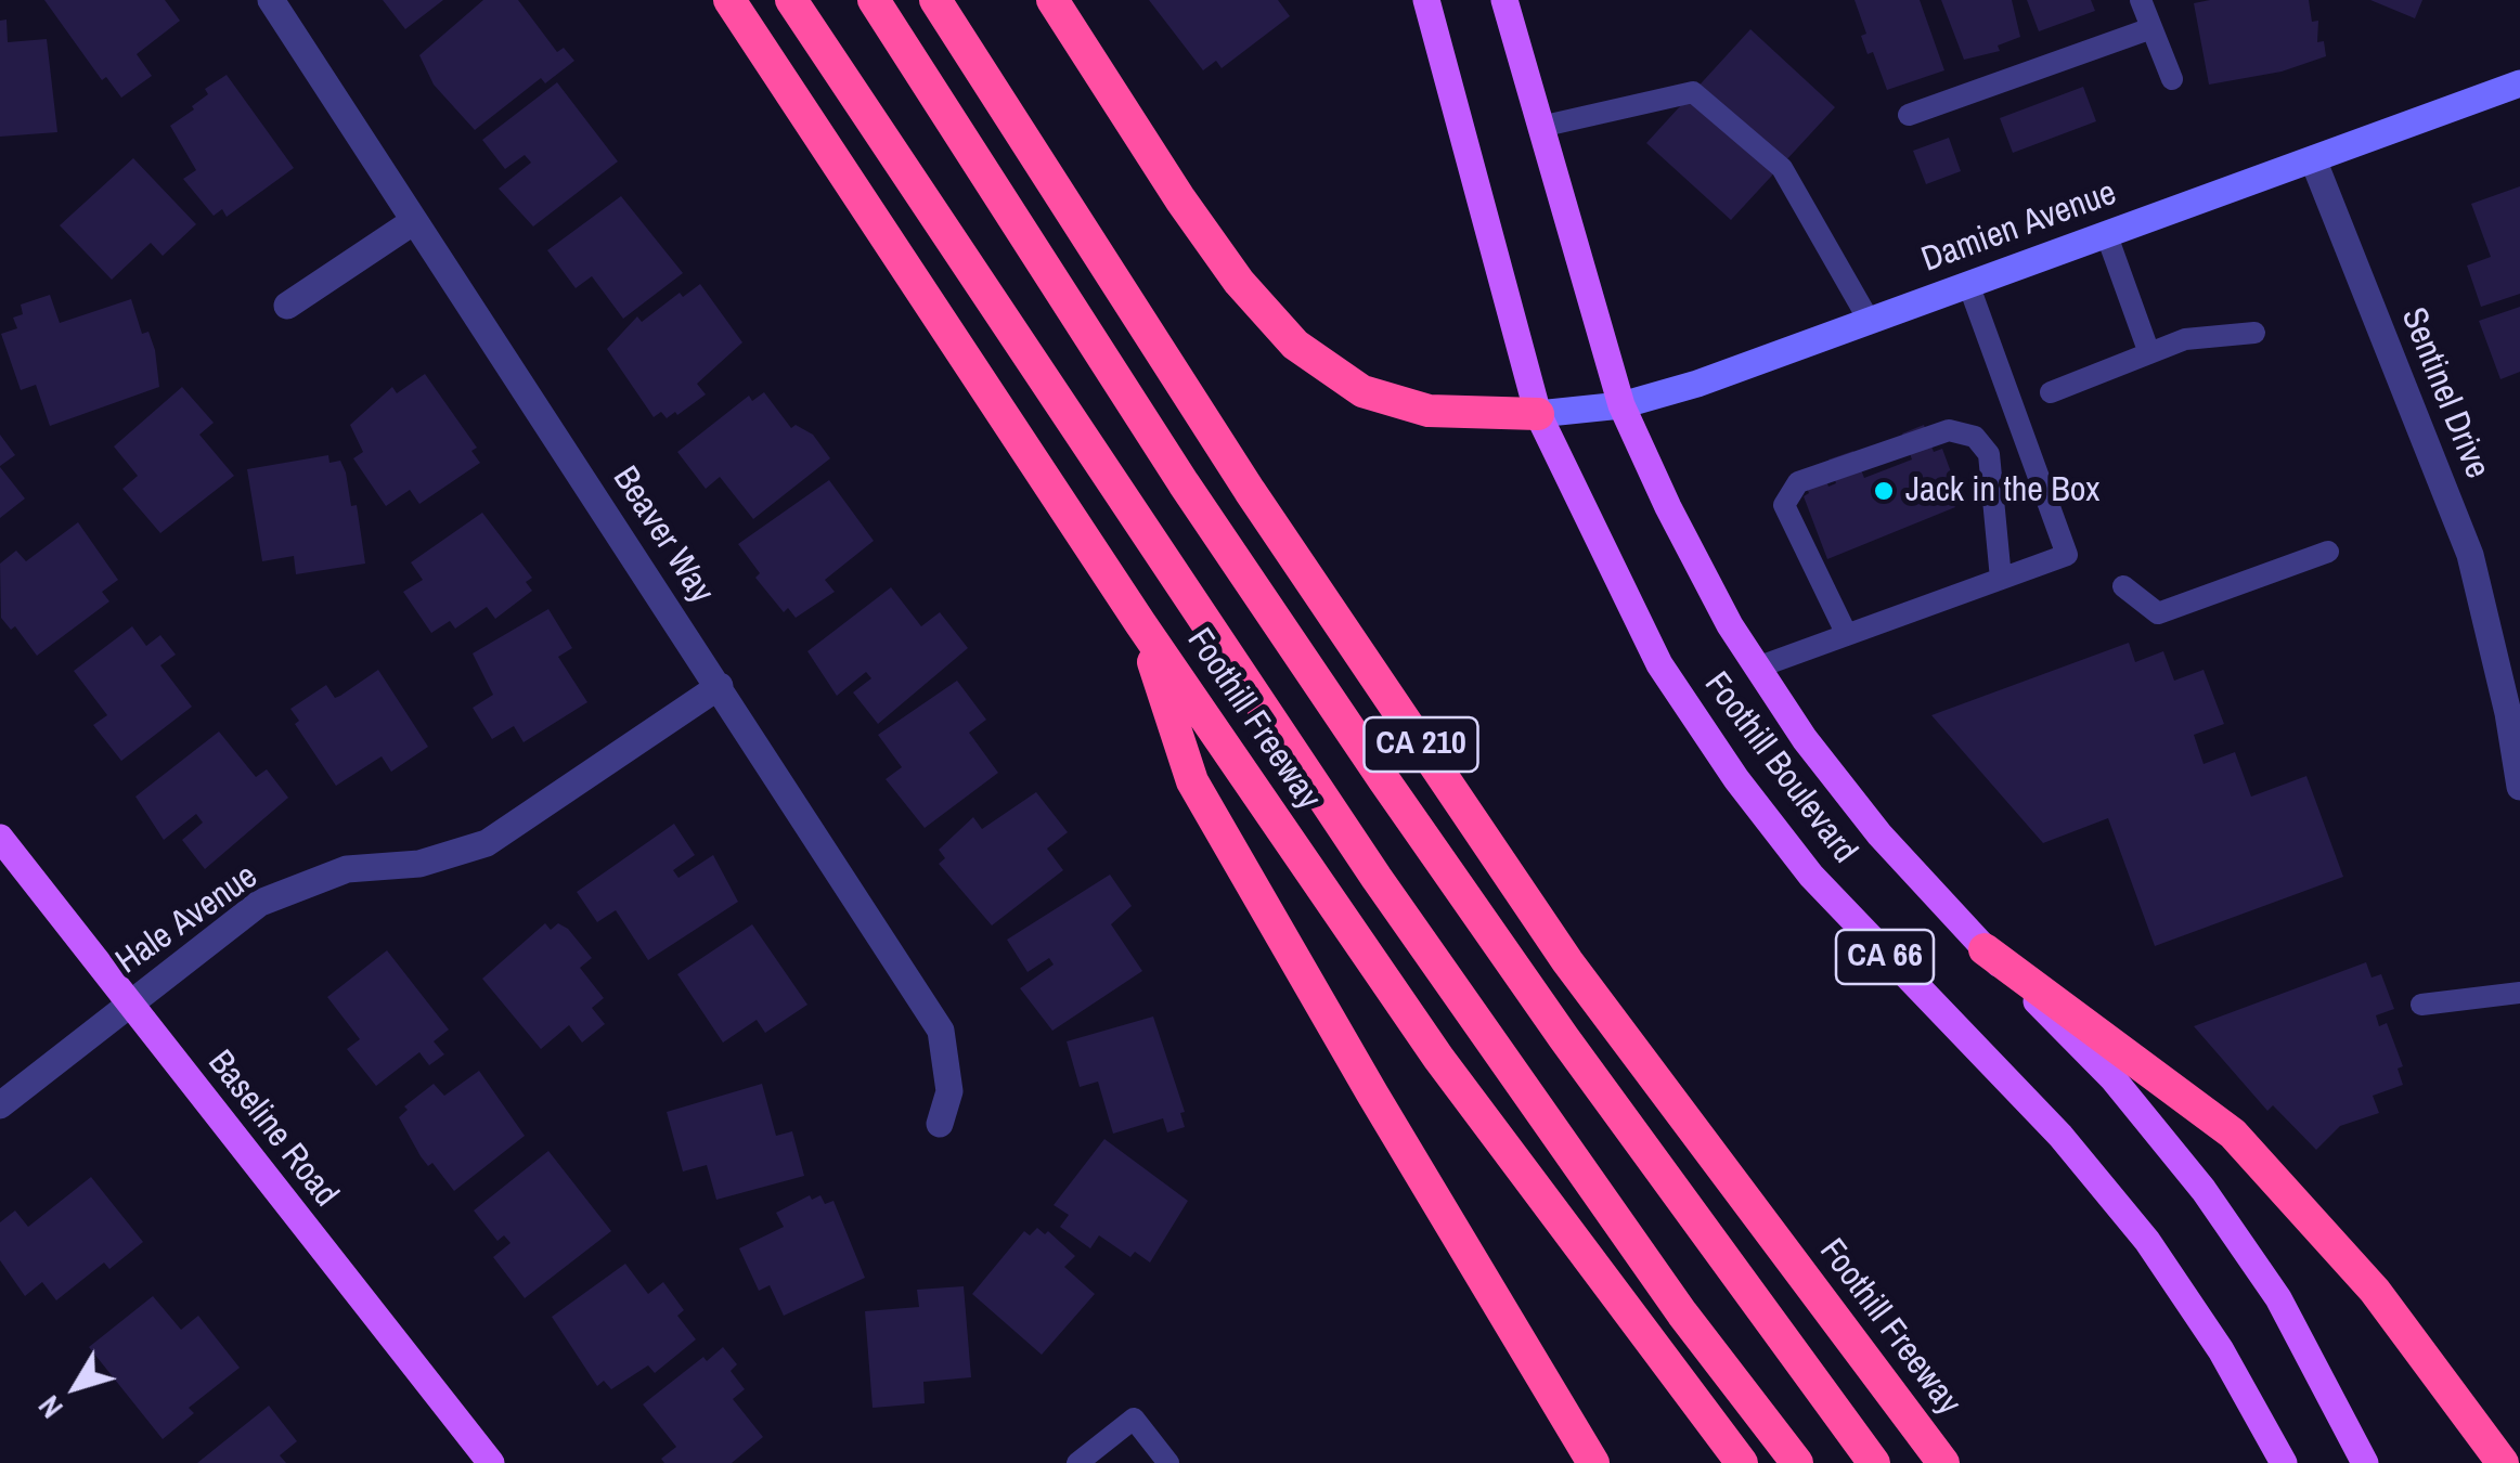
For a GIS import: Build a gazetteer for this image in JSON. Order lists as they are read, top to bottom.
{
  "streets": {
    "highway": ["Foothill Freeway", "CA 210"],
    "main road": [
      "Damien Avenue",
      "Foothill Boulevard",
      "CA 66",
      "Baseline Road"
    ],
    "street": ["Sentinel Drive", "Beaver Way", "Hale Avenue"]
  },
  "crossings": [
    ["Damien Avenue", "Sentinel Drive"],
    ["Damien Avenue", "Foothill Boulevard"],
    ["Beaver Way", "Hale Avenue"],
    ["Hale Avenue", "Baseline Road"]
  ],
  "places": ["Jack in the Box"],
  "north": "bottom left"
}
